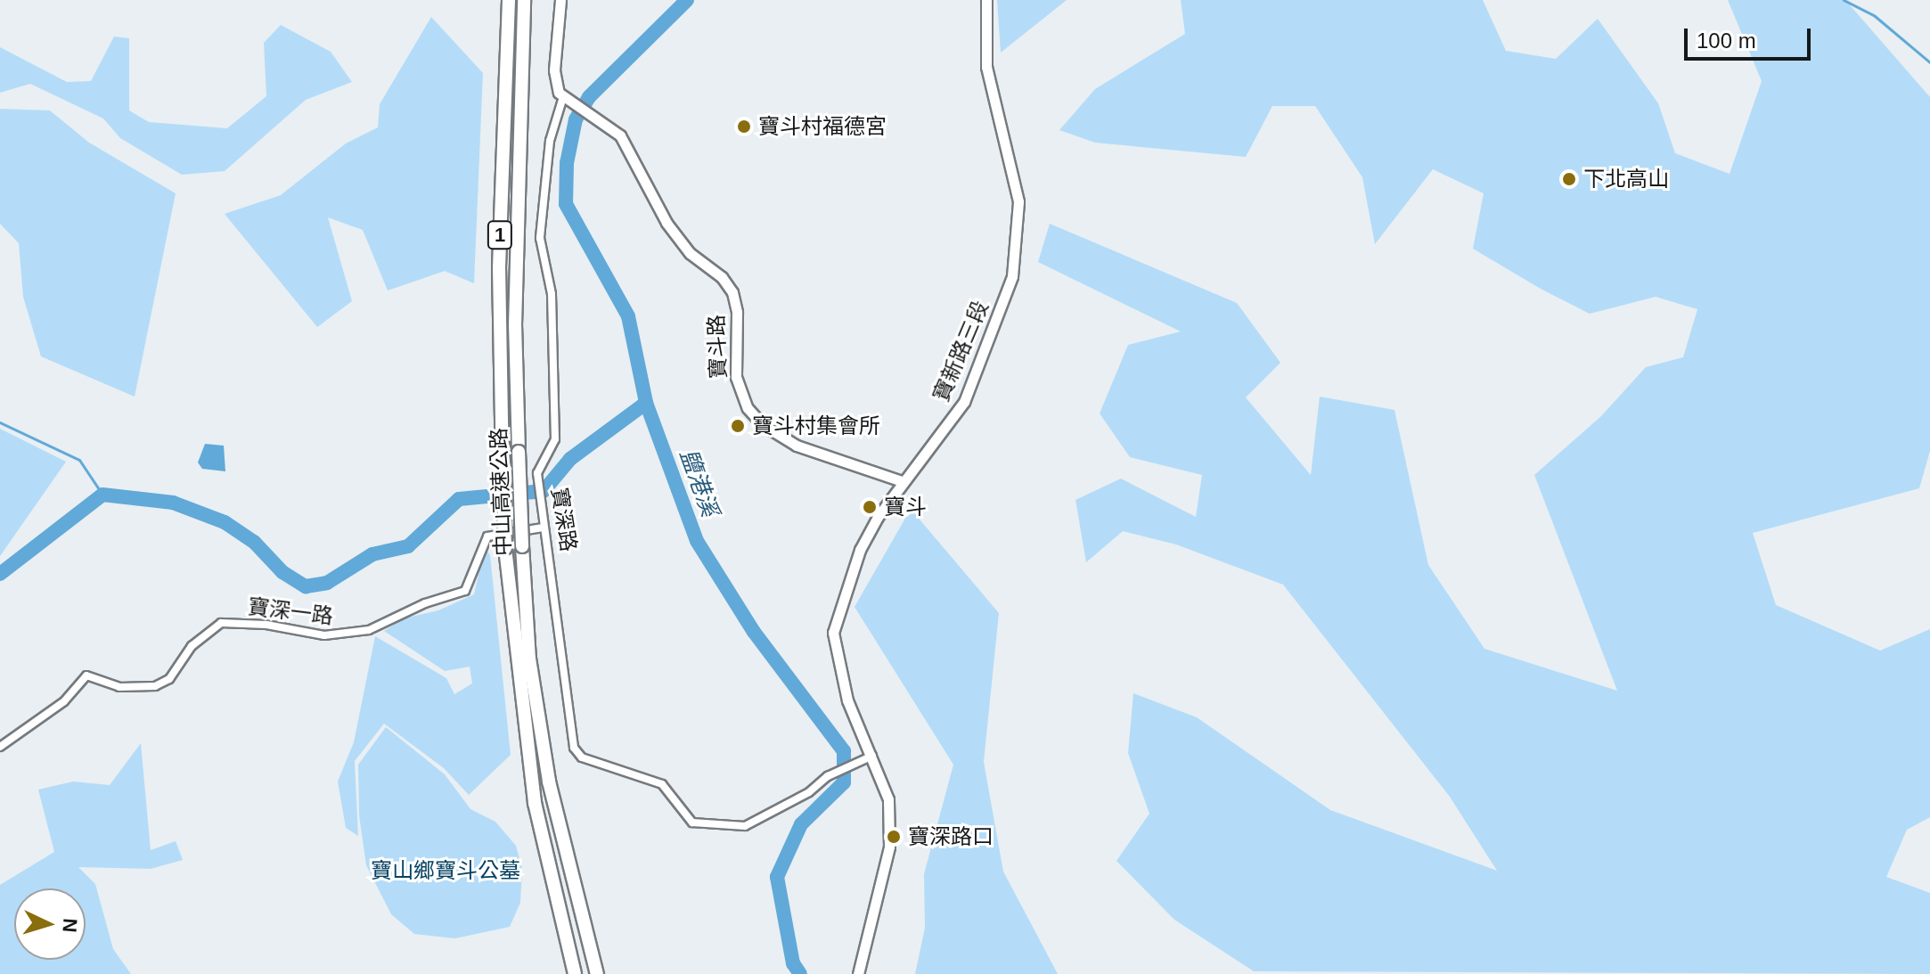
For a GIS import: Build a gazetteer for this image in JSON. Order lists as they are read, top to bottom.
{
  "streets": {
    "highway": ["1", "中山高速公路"],
    "street": [
      "寶斗路",
      "寶新路三段",
      "寶深路",
      "寶深一路"
    ]
  },
  "crossings": [
    ["寶斗路", "寶新路三段"],
    ["寶斗路", "寶深路"],
    ["寶新路三段", "寶深路"],
    ["寶深路", "寶深一路"]
  ],
  "water": ["鹽港溪"],
  "parks": ["寶山鄉寶斗公墓"],
  "places": [
    "寶斗村福德宮",
    "下北高山",
    "寶斗村集會所",
    "寶斗",
    "寶深路口"
  ],
  "scale_bar": "100 m",
  "north": "right"
}
